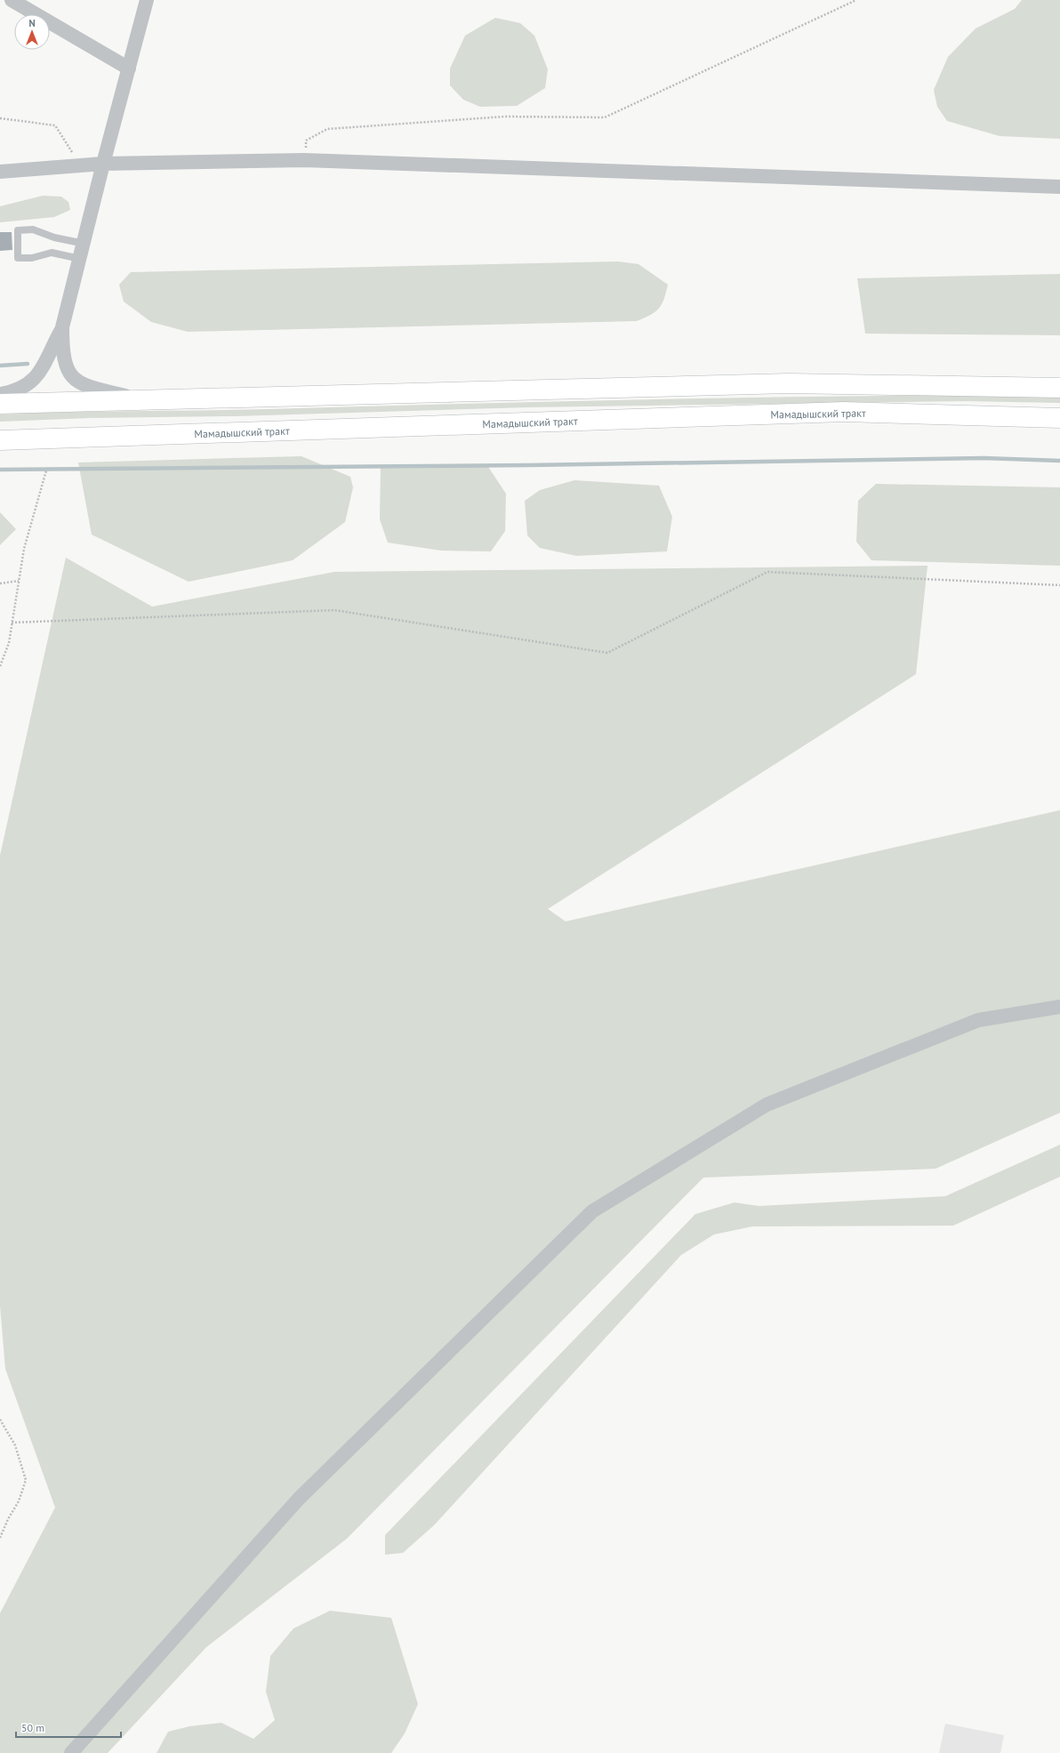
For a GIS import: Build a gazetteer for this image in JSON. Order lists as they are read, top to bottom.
{
  "streets": {
    "main road": ["Мамадышский тракт"]
  },
  "scale_bar": "50 m",
  "north": "top"
}
